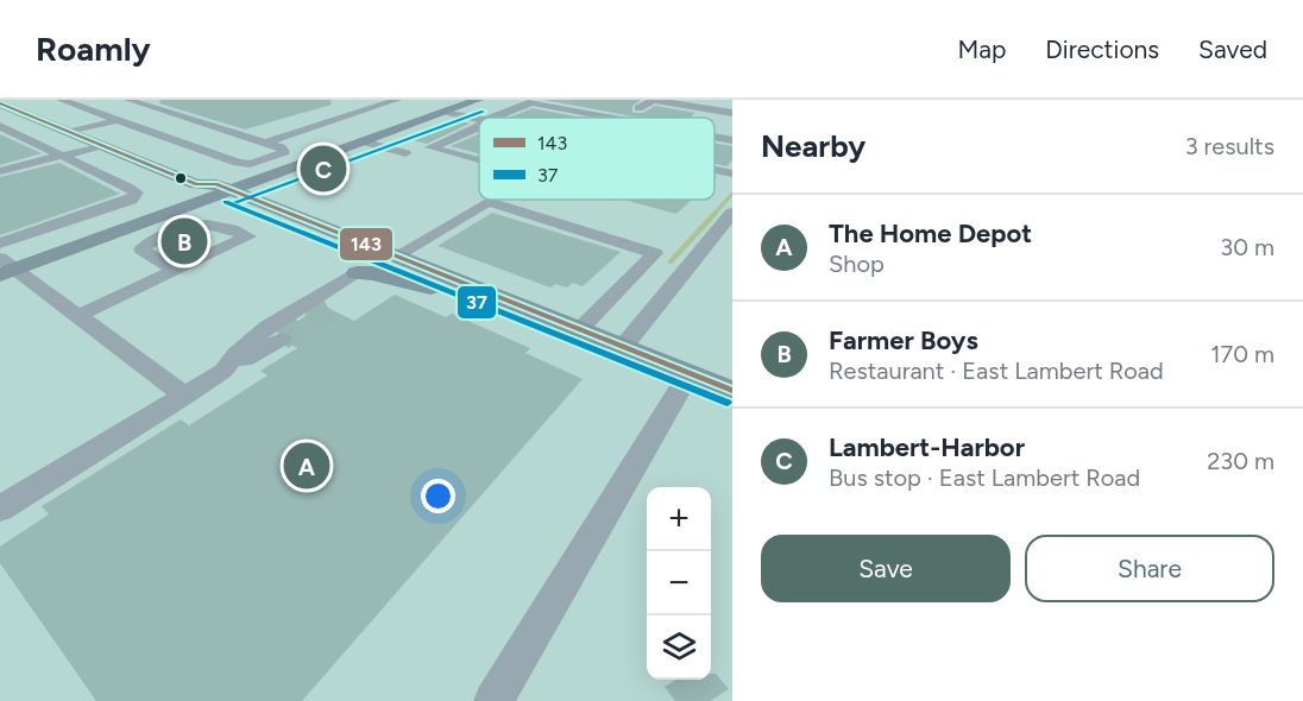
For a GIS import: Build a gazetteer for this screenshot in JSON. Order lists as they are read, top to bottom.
{
  "lines": ["transit line 143", "transit line 37"],
  "legend": ["143", "37"],
  "page": {
    "header": "Roamly",
    "nav": ["Map", "Directions", "Saved"],
    "heading": ["Nearby", "3 results"],
    "pins": ["C", "B", "A"],
    "list": [
      {
        "mark": "A",
        "name": "The Home Depot",
        "note": "Shop",
        "value": "30 m"
      },
      {
        "mark": "B",
        "name": "Farmer Boys",
        "note": "Restaurant · East Lambert Road",
        "value": "170 m"
      },
      {
        "mark": "C",
        "name": "Lambert-Harbor",
        "note": "Bus stop · East Lambert Road",
        "value": "230 m"
      }
    ],
    "map_buttons": ["+", "−"],
    "buttons": ["Save", "Share"]
  }
}
